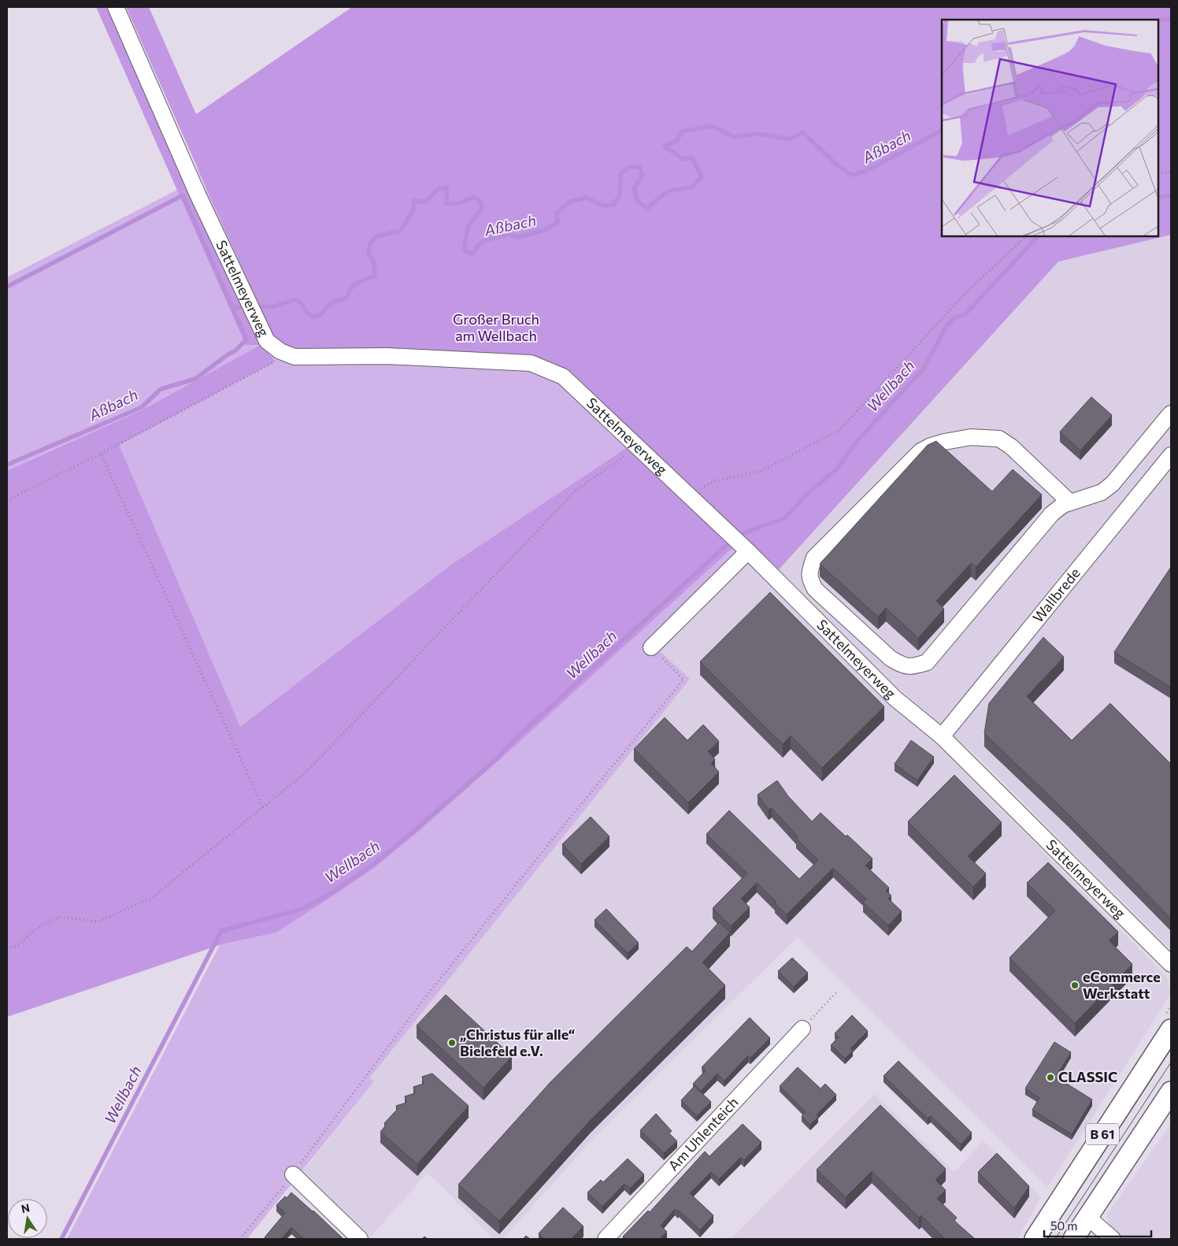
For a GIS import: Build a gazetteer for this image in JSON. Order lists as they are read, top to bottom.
{
  "streets": {
    "main road": ["B 61"],
    "street": ["Sattelmeyerweg", "Wallbrede", "Am Uhlenteich"]
  },
  "crossings": [
    ["Sattelmeyerweg", "Wallbrede"]
  ],
  "water": ["Aßbach", "Wellbach"],
  "parks": ["Großer Bruch am Wellbach"],
  "places": ["eCommerce Werkstatt", "„Christus für alle“ Bielefeld e.V.", "CLASSIC"],
  "scale_bar": "50 m",
  "north": "top"
}
